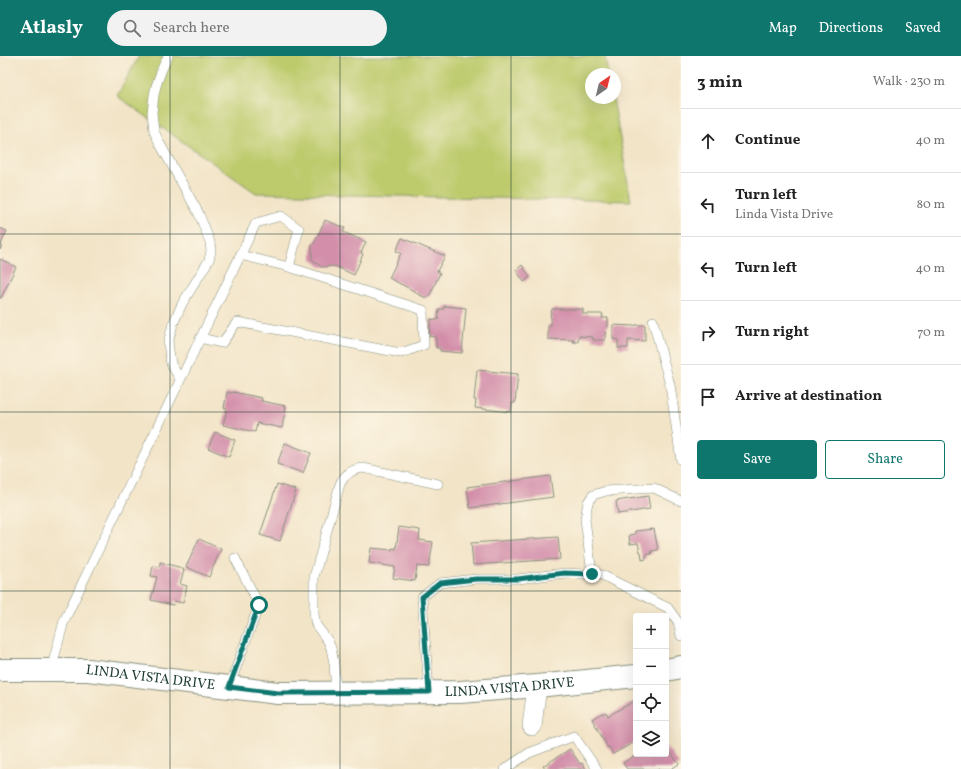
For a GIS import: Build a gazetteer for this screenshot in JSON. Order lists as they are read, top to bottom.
{
  "streets": {
    "street": ["LINDA VISTA DRIVE"]
  },
  "north": "top right",
  "page": {
    "header": "Atlasly",
    "search": "Search here",
    "nav": ["Map", "Directions", "Saved"],
    "heading": ["3 min", "Walk · 230 m"],
    "list": [
      ["Continue", "40 m"],
      ["Turn left", "Linda Vista Drive", "80 m"],
      ["Turn left", "40 m"],
      ["Turn right", "70 m"],
      "Arrive at destination"
    ],
    "buttons": ["Save", "Share"],
    "map_buttons": ["+", "−"]
  }
}
